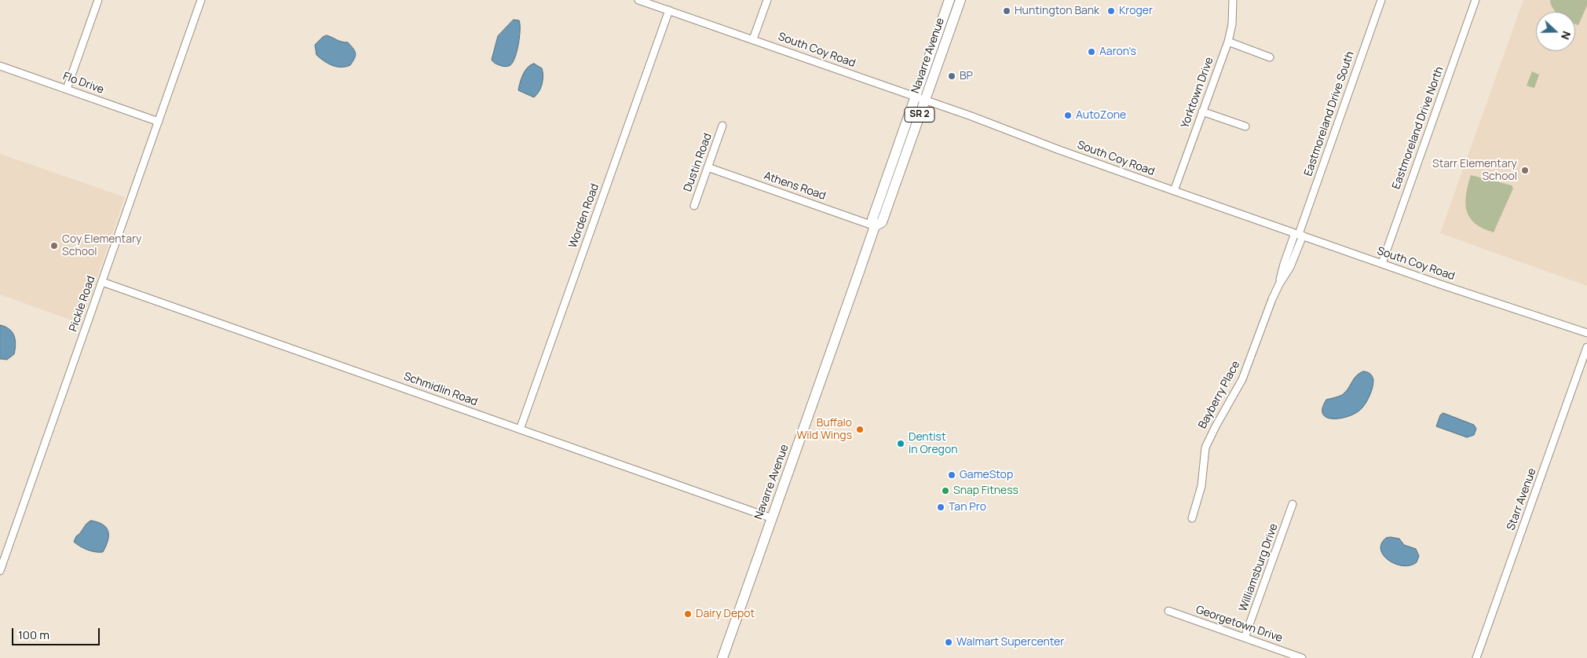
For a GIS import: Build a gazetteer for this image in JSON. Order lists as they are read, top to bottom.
{
  "streets": {
    "highway": ["Navarre Avenue", "SR 2"],
    "street": [
      "South Coy Road",
      "Flo Drive",
      "Yorktown Drive",
      "Eastmoreland Drive South",
      "Eastmoreland Drive North",
      "Dustin Road",
      "Athens Road",
      "Worden Road",
      "Pickle Road",
      "Schmidlin Road",
      "Bayberry Place",
      "Starr Avenue",
      "Williamsburg Drive",
      "Georgetown Drive"
    ]
  },
  "crossings": [
    ["South Coy Road", "Navarre Avenue"],
    ["South Coy Road", "Yorktown Drive"],
    ["South Coy Road", "Eastmoreland Drive South"],
    ["South Coy Road", "Eastmoreland Drive North"],
    ["South Coy Road", "Worden Road"],
    ["South Coy Road", "Bayberry Place"],
    ["Navarre Avenue", "Athens Road"],
    ["Navarre Avenue", "Schmidlin Road"],
    ["Flo Drive", "Pickle Road"],
    ["Eastmoreland Drive South", "Bayberry Place"],
    ["Dustin Road", "Athens Road"],
    ["Worden Road", "Schmidlin Road"],
    ["Pickle Road", "Schmidlin Road"],
    ["Williamsburg Drive", "Georgetown Drive"]
  ],
  "places": [
    "Huntington Bank",
    "Kroger",
    "Aaron's",
    "BP",
    "AutoZone",
    "Starr Elementary School",
    "Coy Elementary School",
    "Buffalo Wild Wings",
    "Dentist in Oregon",
    "GameStop",
    "Snap Fitness",
    "Tan Pro",
    "Dairy Depot",
    "Walmart Supercenter"
  ],
  "scale_bar": "100 m",
  "north": "right"
}
